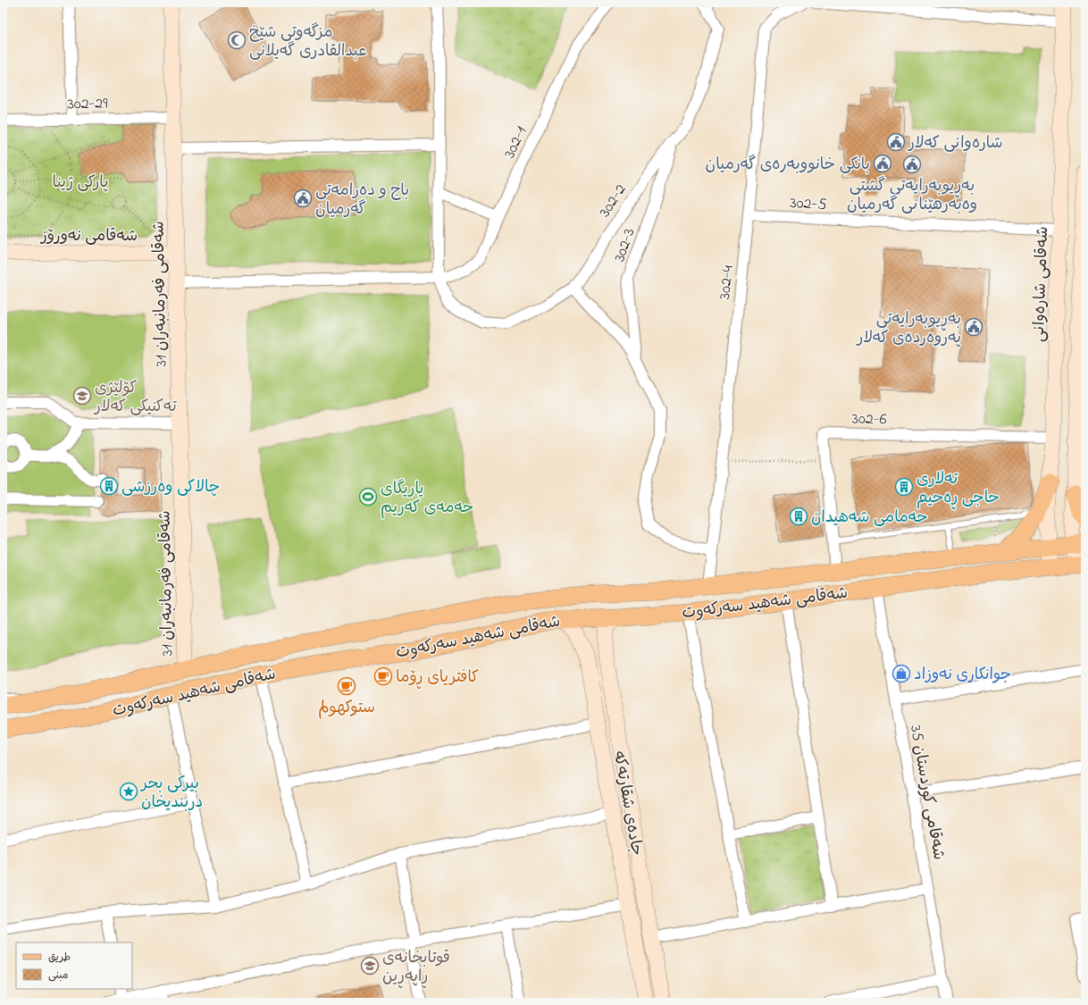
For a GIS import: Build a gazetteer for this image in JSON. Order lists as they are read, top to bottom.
{
  "streets": {
    "main road": [
      "شەقامی نەورۆز",
      "شەقامی شارەوانی",
      "شەقامی فەرمانبەران 31",
      "شەقامی شەهید سەرکەوت",
      "جادەی شقارتەکە"
    ],
    "street": [
      "302-29",
      "302-1",
      "302-2",
      "302-5",
      "302-3",
      "302-4",
      "302-6",
      "شەقامی کوردستان 35"
    ]
  },
  "crossings": [
    ["302-29", "شەقامی فەرمانبەران 31"],
    ["302-1", "302-2"],
    ["302-1", "شەقامی فەرمانبەران 31"],
    ["302-2", "302-3"],
    ["302-5", "302-4"],
    ["302-5", "شەقامی شارەوانی"],
    ["شەقامی نەورۆز", "شەقامی فەرمانبەران 31"],
    ["302-4", "شەقامی شەهید سەرکەوت"],
    ["شەقامی شارەوانی", "302-6"],
    ["شەقامی شارەوانی", "شەقامی شەهید سەرکەوت"],
    ["شەقامی فەرمانبەران 31", "شەقامی شەهید سەرکەوت"],
    ["302-6", "شەقامی شەهید سەرکەوت"],
    ["شەقامی شەهید سەرکەوت", "شەقامی کوردستان 35"],
    ["شەقامی شەهید سەرکەوت", "جادەی شقارتەکە"]
  ],
  "parks": ["پارکی ژینا"],
  "places": {
    "mosque": ["مزگەوتی شێخ عبدالقادری گەیلانی"],
    "public building": [
      "شارەوانی کەلار",
      "بانکی خانووبەرەی گەرمیان",
      "بەڕیوبەرایەتی گشتی وەبەرهێنانی گەرمیان",
      "باج و دەرامەتی گەرمیان",
      "بەڕیوبەرایەتی پەروەردەی کەلار"
    ],
    "school or university": ["کۆلێژی تەکنیکی کەلار", "قوتابخانەی ڕاپەڕین"],
    "building": ["چالاکی وەرزشی", "تەلاری حاجی ڕەحیم", "حەمامی شەهیدان"],
    "sports": ["یاریگای ‌حەمەی کەریم"],
    "shop": ["جوانکاری نەوزاد"],
    "cafe": ["کافتریای ڕۆما", "ستوكهولم"],
    "place": ["بيركى بحر دربنديخان"]
  },
  "legend": ["طريق", "مبنى"]
}
